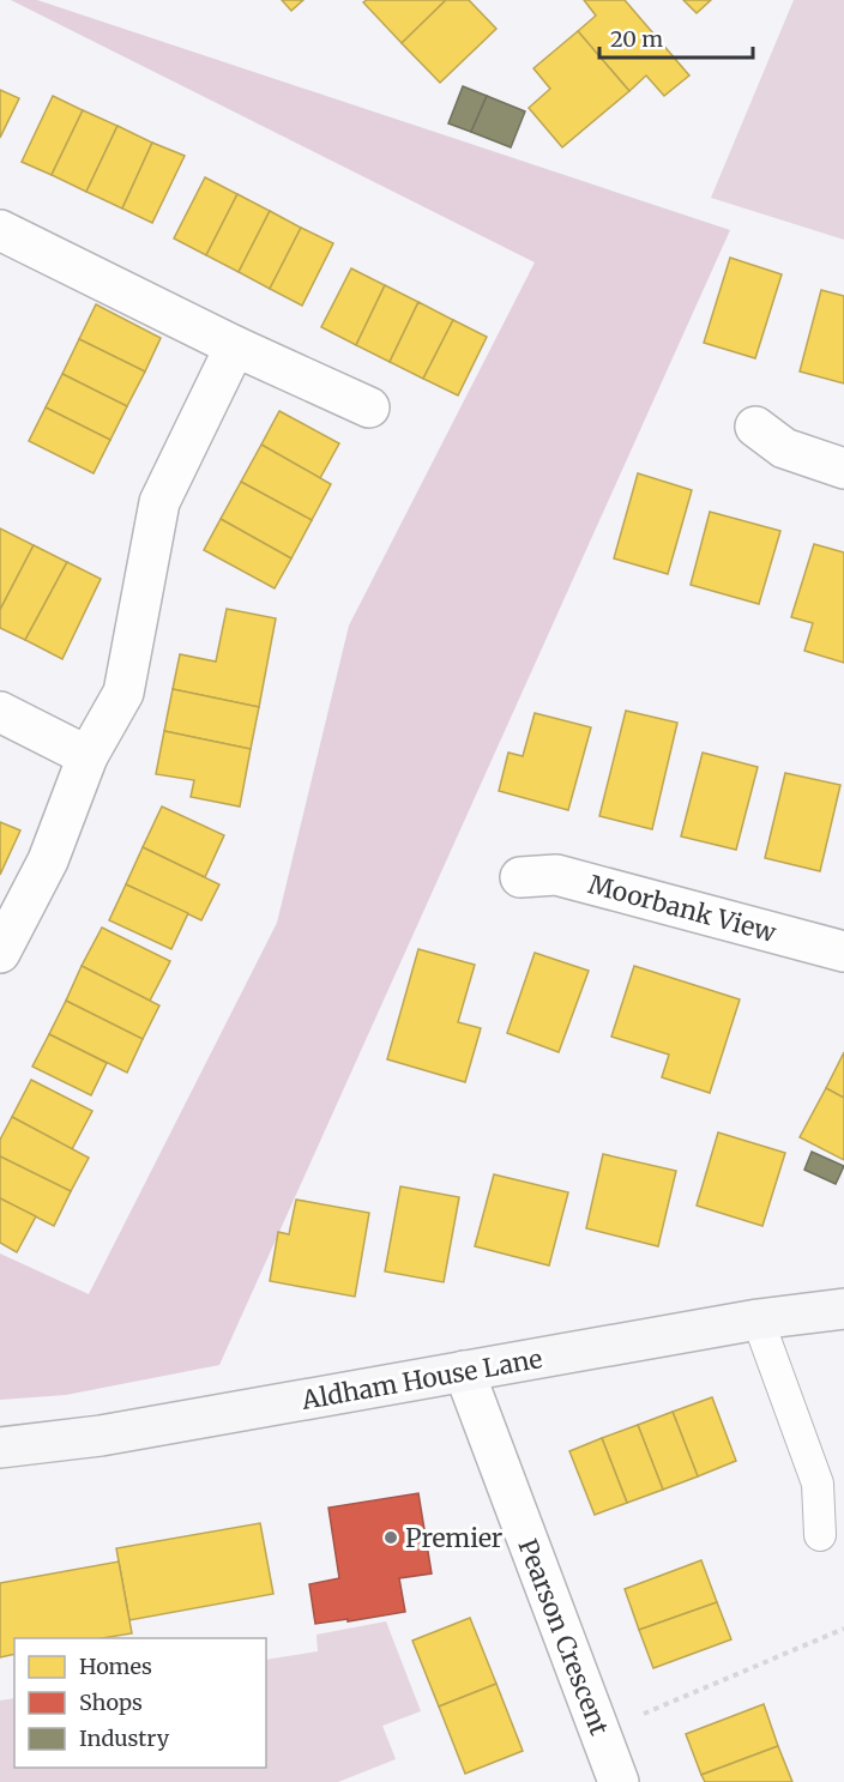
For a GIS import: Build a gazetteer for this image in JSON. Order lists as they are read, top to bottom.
{
  "streets": {
    "street": ["Moorbank View", "Aldham House Lane", "Pearson Crescent"]
  },
  "crossings": [
    ["Aldham House Lane", "Pearson Crescent"]
  ],
  "places": ["Premier"],
  "legend": ["Homes", "Shops", "Industry"],
  "scale_bar": "20 m"
}
